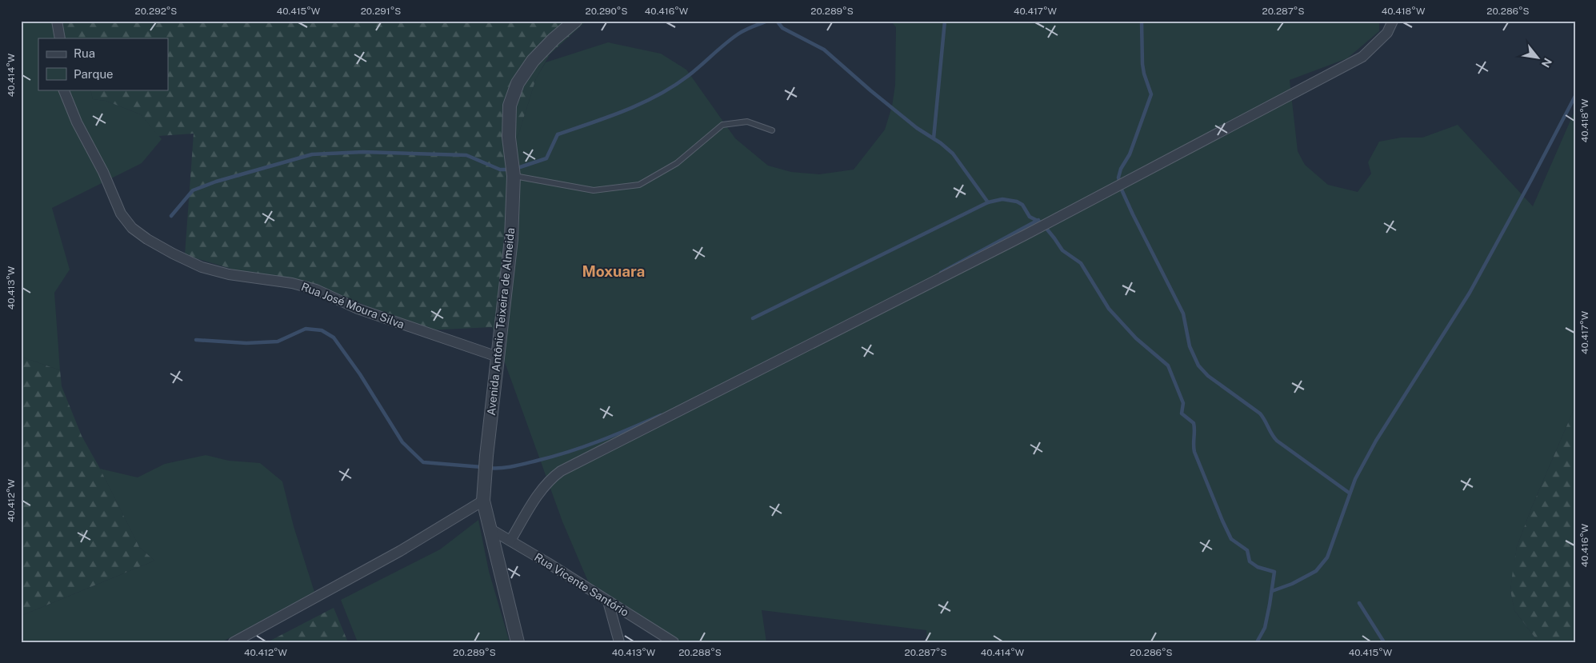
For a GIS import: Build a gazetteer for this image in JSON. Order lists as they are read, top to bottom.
{
  "streets": {
    "street": ["Rua José Moura Silva", "Avenida Antônio Teixeira de Almeida", "Rua Vicente Santório"]
  },
  "crossings": [
    ["Rua José Moura Silva", "Avenida Antônio Teixeira de Almeida"],
    ["Avenida Antônio Teixeira de Almeida", "Rua Vicente Santório"]
  ],
  "districts": ["Moxuara"],
  "legend": ["Rua", "Parque"],
  "north": "bottom right",
  "coordinates": [
    "20.292°S",
    "40.415°W",
    "20.291°S",
    "20.290°S",
    "40.416°W",
    "20.289°S",
    "40.417°W",
    "20.287°S",
    "40.418°W",
    "20.286°S",
    "40.414°W",
    "40.413°W",
    "40.412°W",
    "20.288°S"
  ]
}
